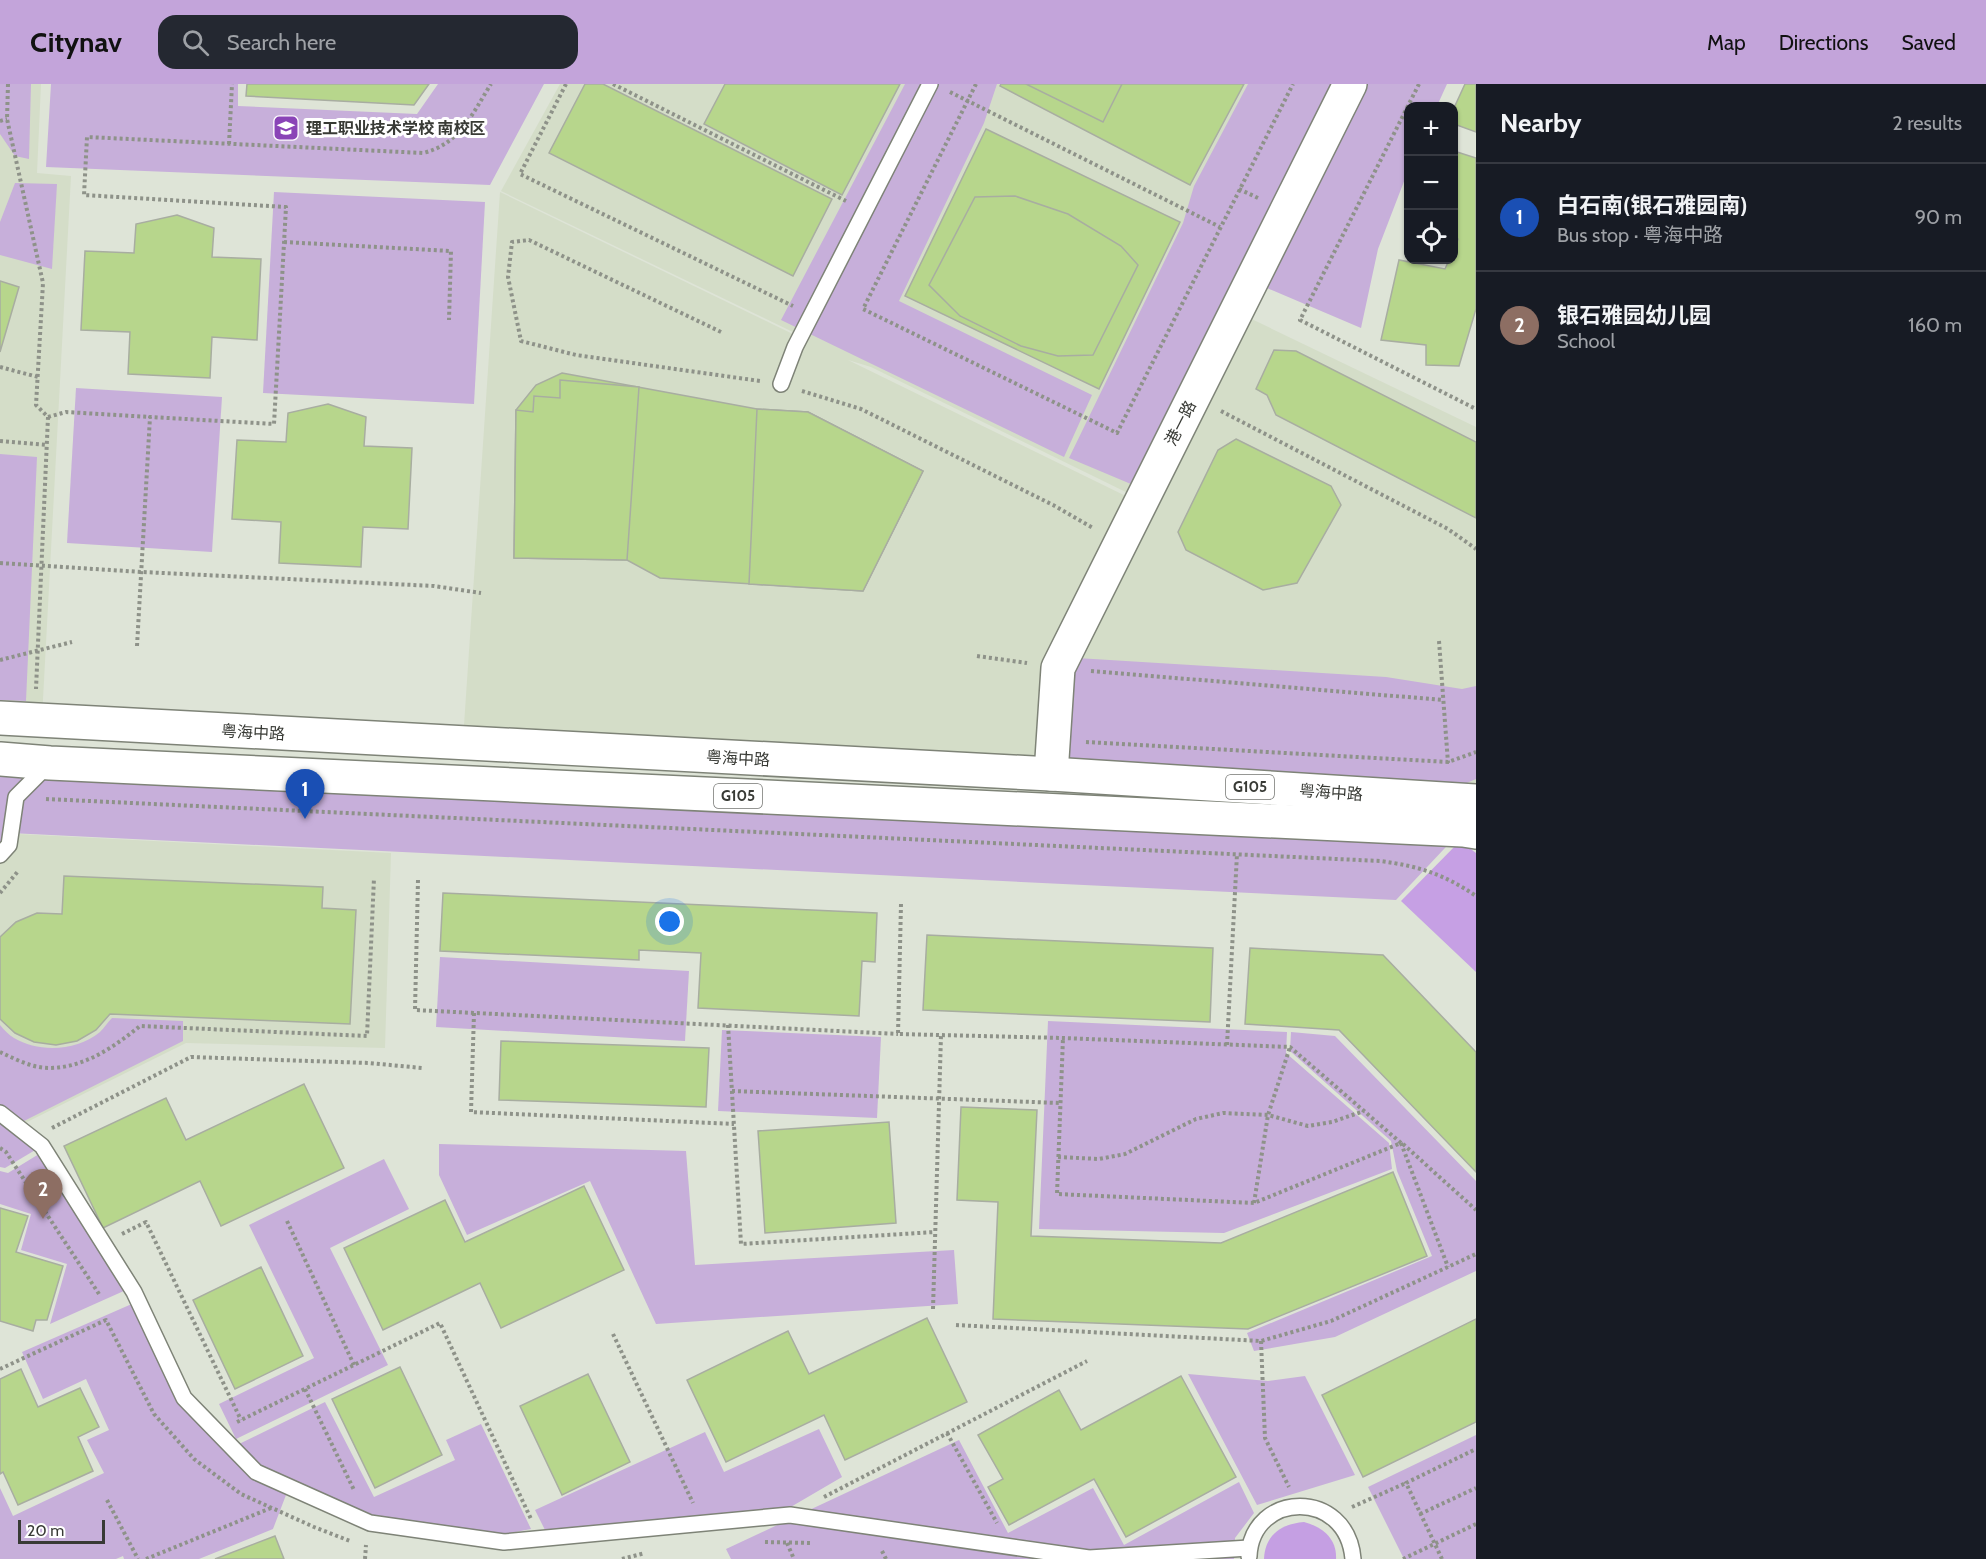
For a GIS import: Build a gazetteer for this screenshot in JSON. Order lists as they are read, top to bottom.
{
  "streets": {
    "main road": ["港一路", "粤海中路", "G105"]
  },
  "crossings": [
    ["港一路", "粤海中路"]
  ],
  "places": {
    "school or university": ["理工职业技术学校 南校区"]
  },
  "scale_bar": "20 m",
  "page": {
    "header": "Citynav",
    "search": "Search here",
    "nav": ["Map", "Directions", "Saved"],
    "heading": ["Nearby", "2 results"],
    "map_buttons": ["+", "−"],
    "list": [
      {
        "mark": "1",
        "name": "白石南(银石雅园南)",
        "note": "Bus stop · 粤海中路",
        "value": "90 m"
      },
      {
        "mark": "2",
        "name": "银石雅园幼儿园",
        "note": "School",
        "value": "160 m"
      }
    ],
    "pins": ["1", "2"],
    "scale": "20 m"
  }
}
